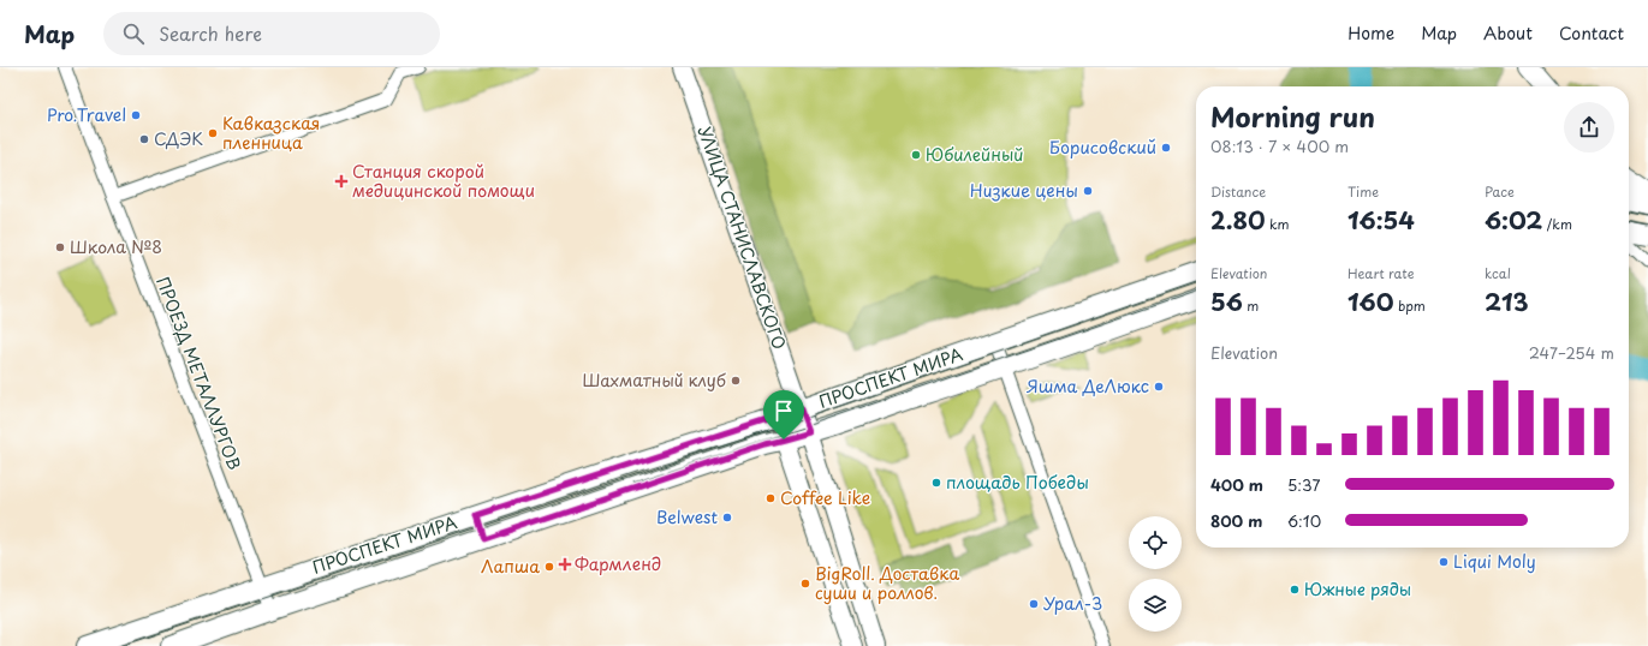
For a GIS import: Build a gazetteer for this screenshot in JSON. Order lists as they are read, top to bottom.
{
  "streets": {
    "main road": ["УЛИЦА СТАНИСЛАВСКОГО", "ПРОСПЕКТ МИРА"],
    "street": ["ПРОЕЗД МЕТАЛЛУРГОВ"]
  },
  "crossings": [
    ["УЛИЦА СТАНИСЛАВСКОГО", "ПРОСПЕКТ МИРА"],
    ["ПРОЕЗД МЕТАЛЛУРГОВ", "ПРОСПЕКТ МИРА"]
  ],
  "places": {
    "other": [
      "Pro.Travel",
      "Кавказская пленница",
      "СДЭК",
      "Борисовский",
      "Юбилейный",
      "Низкие цены",
      "Школа №8",
      "Шахматный клуб",
      "Яшма ДеЛюкс",
      "площадь Победы",
      "Coffee Like",
      "Belwest",
      "Liqui Moly",
      "Лапша",
      "BigRoll. Доставка суши и роллов.",
      "Южные ряды",
      "Урал-3"
    ],
    "health": ["Станция скорой медицинской помощи", "Фармленд"]
  },
  "page": {
    "header": "Map",
    "search": "Search here",
    "nav": [
      "Home",
      "Map",
      "About",
      "Contact"
    ],
    "heading": ["Morning run", "08:13 · 7 × 400 m"],
    "stats": [
      ["Distance", "2.80 km"],
      ["Time", "16:54"],
      ["Pace", "6:02 /km"],
      ["Elevation", "56 m"],
      ["Heart rate", "160 bpm"],
      ["kcal", "213"]
    ],
    "chart": ["Elevation", "247–254 m"],
    "list": [
      {
        "name": "400 m",
        "note": "5:37"
      },
      {
        "name": "800 m",
        "note": "6:10"
      }
    ]
  }
}
